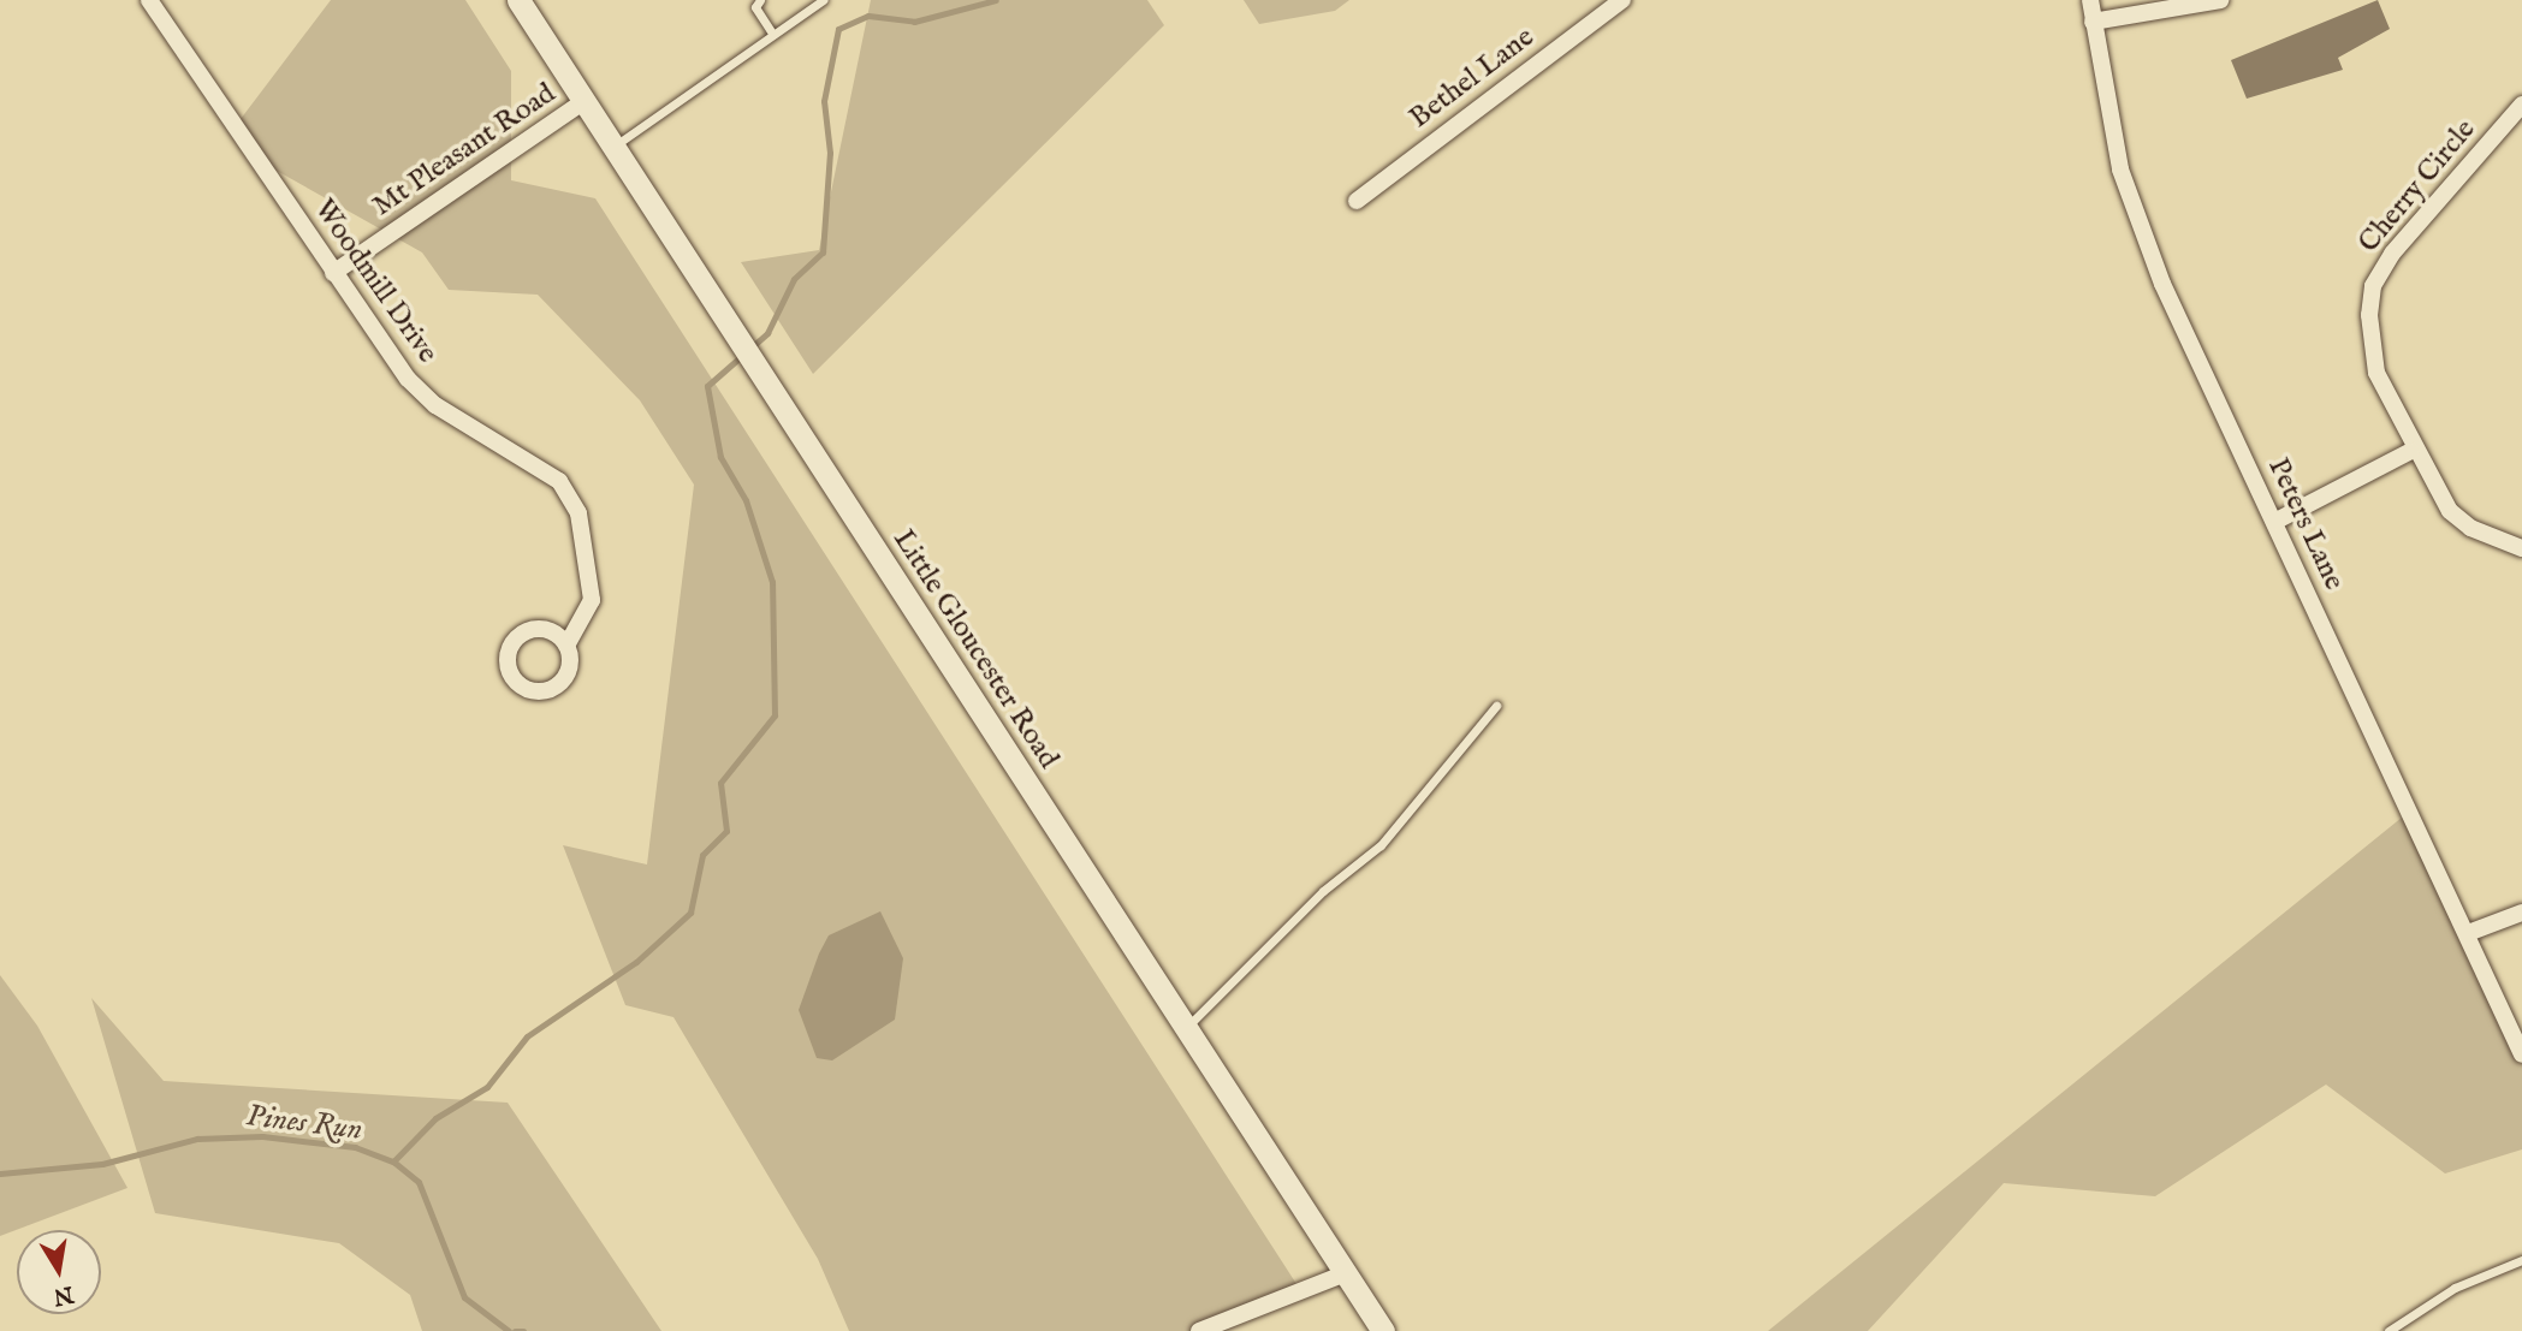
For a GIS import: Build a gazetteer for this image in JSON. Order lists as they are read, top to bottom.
{
  "streets": {
    "street": [
      "Bethel Lane",
      "Mt Pleasant Road",
      "Cherry Circle",
      "Woodmill Drive",
      "Peters Lane",
      "Little Gloucester Road"
    ]
  },
  "crossings": [
    ["Mt Pleasant Road", "Woodmill Drive"],
    ["Mt Pleasant Road", "Little Gloucester Road"]
  ],
  "water": ["Pines Run"],
  "north": "bottom"
}
